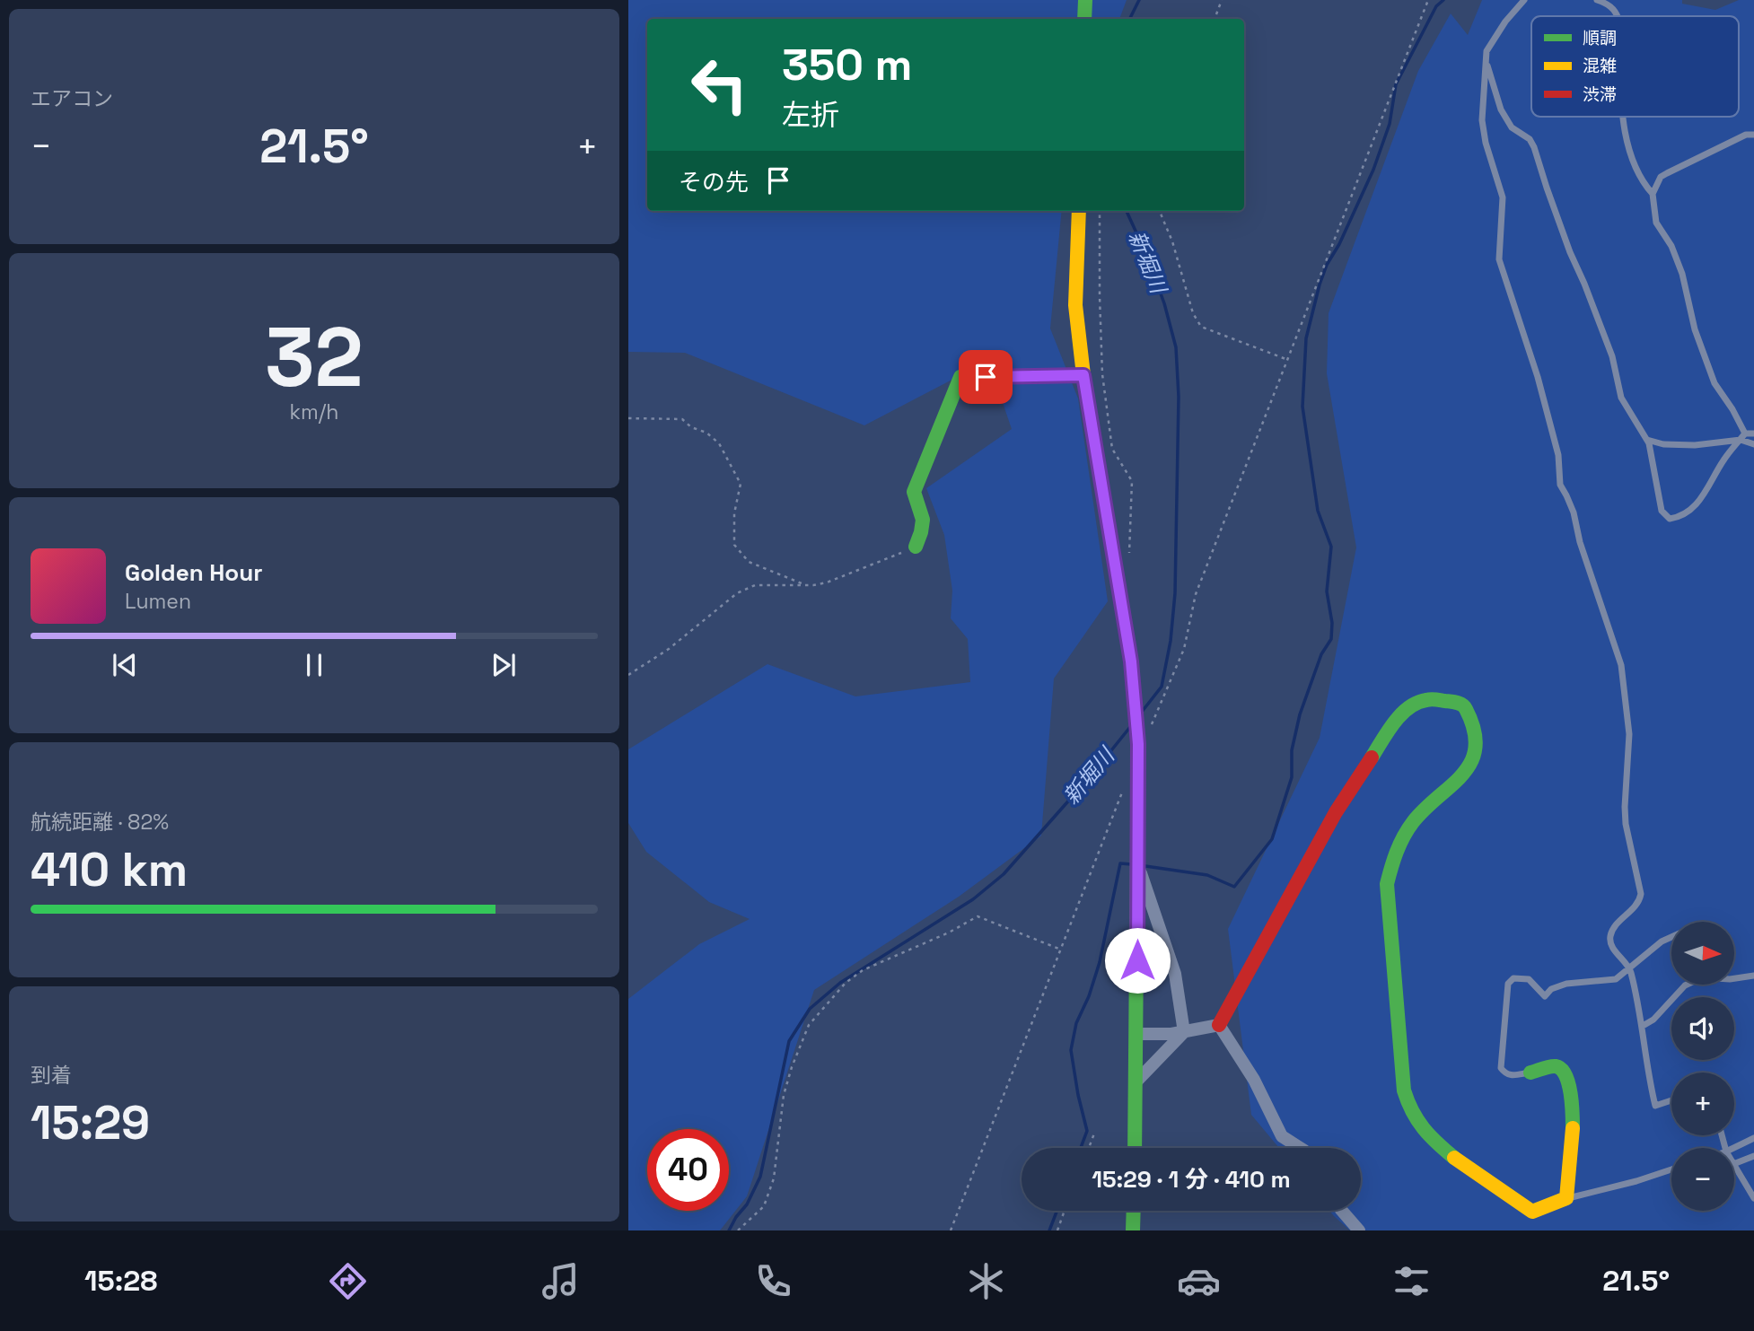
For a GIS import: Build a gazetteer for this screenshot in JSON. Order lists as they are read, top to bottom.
{
  "water": ["新堀川"],
  "legend": ["順調", "混雑", "渋滞"],
  "north": "right",
  "page": {
    "tile": [
      "エアコン",
      ["32", "km/h"],
      ["航続距離 · 82%", "410 km"],
      ["到着", "15:29"]
    ],
    "turn": ["350 m", "左折"],
    "heat": ["−", "21.5°", "+"],
    "then": "その先",
    "song": ["Golden Hour", "Lumen"],
    "map_buttons": ["+", "−"],
    "limit": "40",
    "trip": "15:29 · 1 分 · 410 m",
    "tabs": ["15:28", "21.5°"]
  }
}
